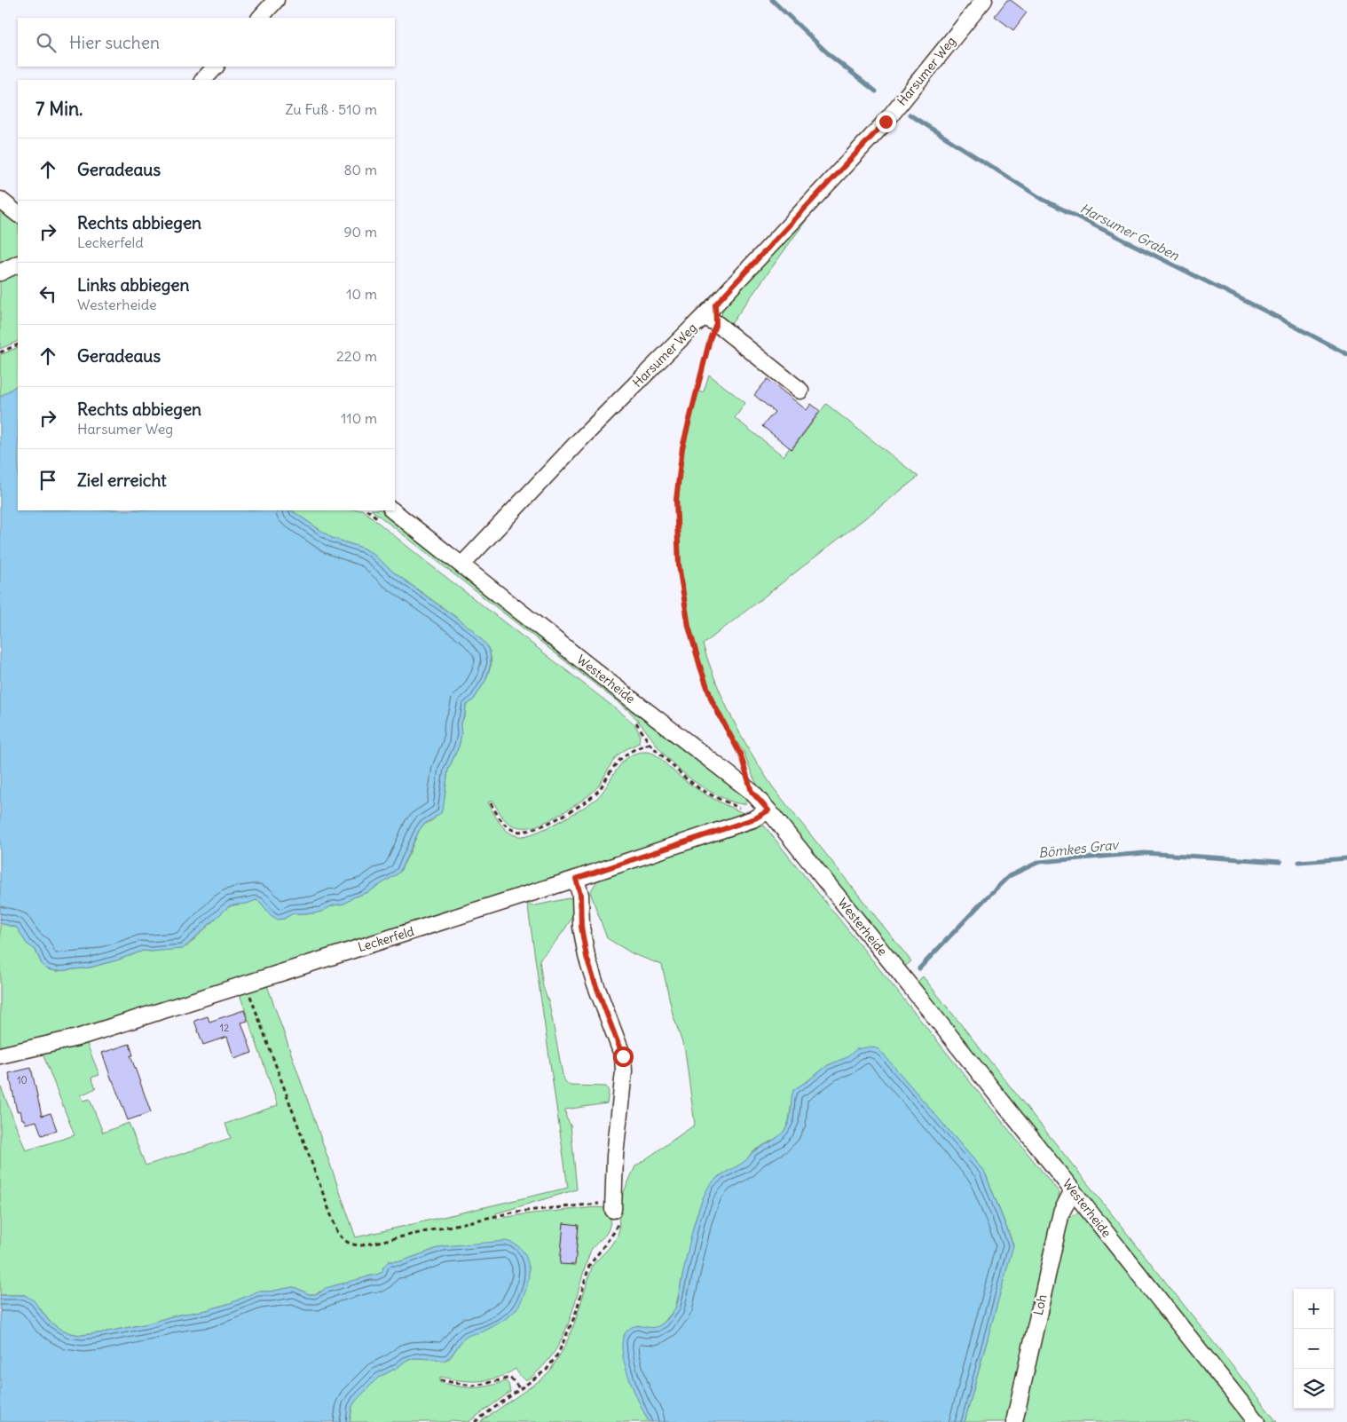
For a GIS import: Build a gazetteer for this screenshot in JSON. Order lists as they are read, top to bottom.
{
  "streets": {
    "street": [
      "Harsumer Weg",
      "Westerheide",
      "Leckerfeld",
      "Loh"
    ]
  },
  "crossings": [
    ["Harsumer Weg", "Westerheide"],
    ["Westerheide", "Leckerfeld"],
    ["Westerheide", "Loh"]
  ],
  "water": ["Harsumer Graben", "Bömkes Grav"],
  "house_numbers": ["12", "10"],
  "page": {
    "search": "Hier suchen",
    "heading": ["7 Min.", "Zu Fuß · 510 m"],
    "list": [
      ["Geradeaus", "80 m"],
      ["Rechts abbiegen", "Leckerfeld", "90 m"],
      ["Links abbiegen", "Westerheide", "10 m"],
      ["Geradeaus", "220 m"],
      ["Rechts abbiegen", "Harsumer Weg", "110 m"],
      "Ziel erreicht"
    ],
    "map_buttons": ["+", "−"]
  }
}
